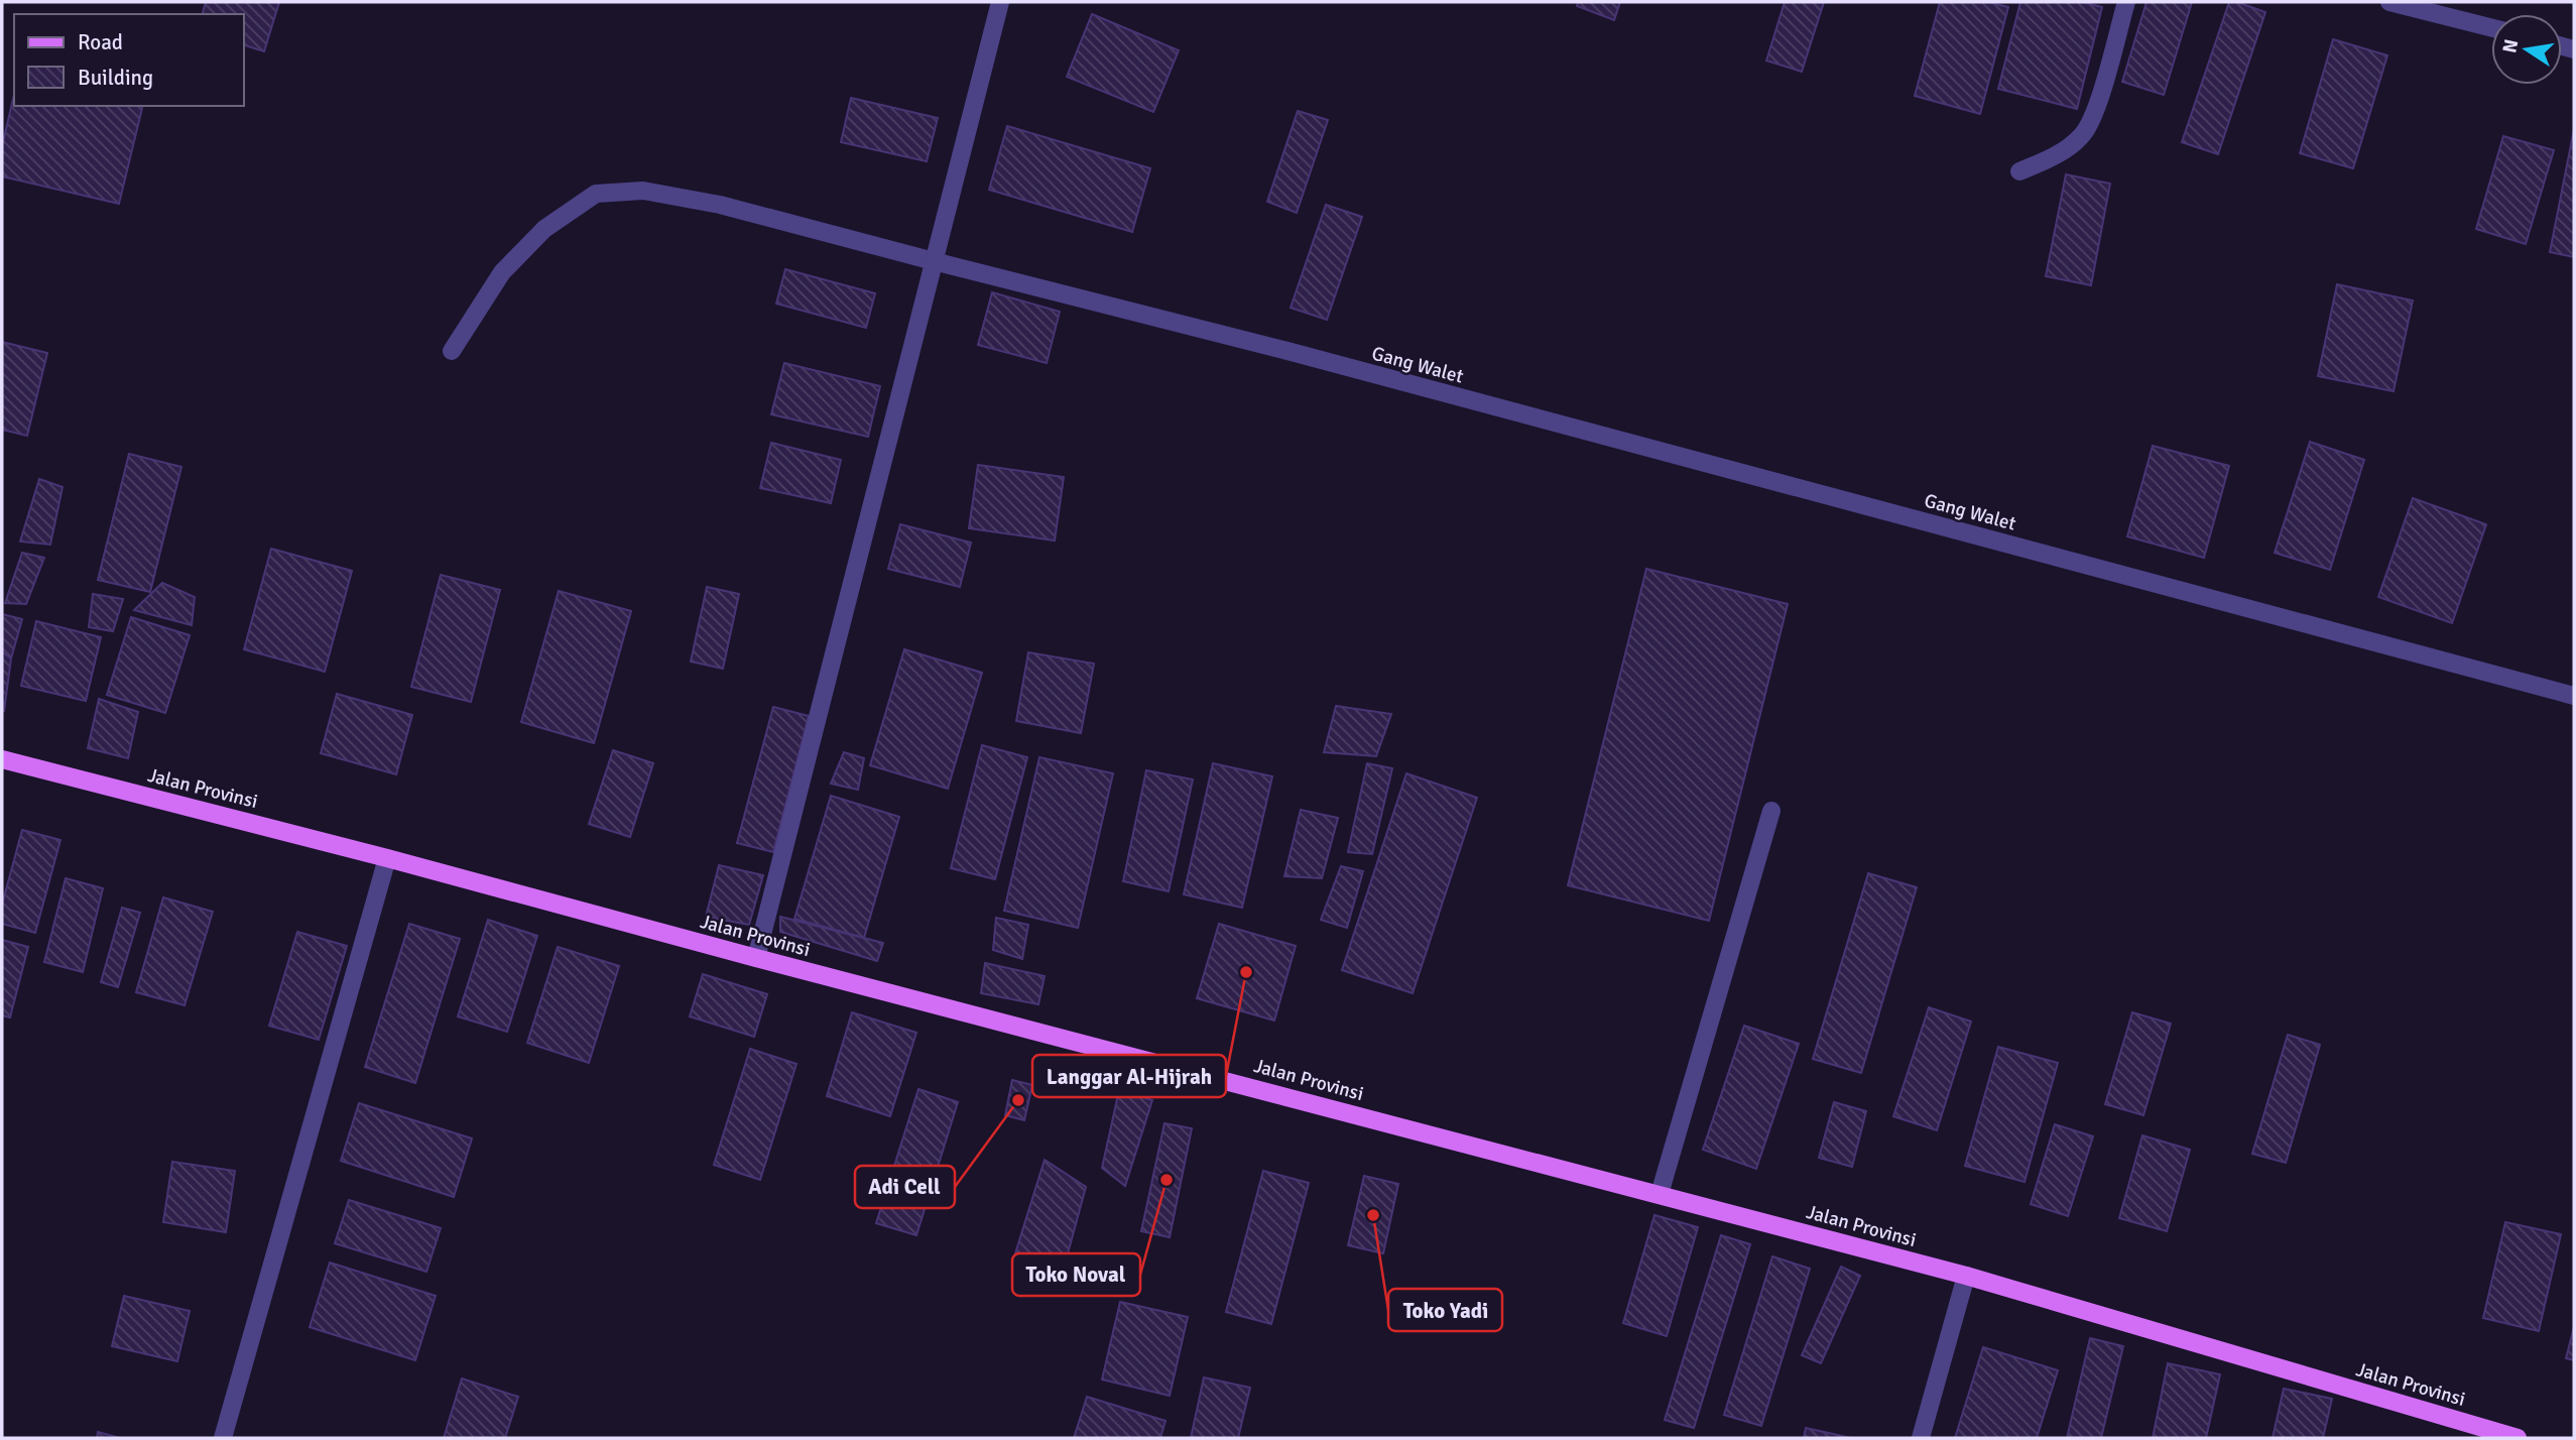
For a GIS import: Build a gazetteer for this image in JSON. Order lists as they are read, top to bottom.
{
  "streets": {
    "main road": ["Jalan Provinsi"],
    "street": ["Gang Walet"]
  },
  "places": [
    "Langgar Al-Hijrah",
    "Adi Cell",
    "Toko Noval",
    "Toko Yadi"
  ],
  "legend": ["Road", "Building"],
  "north": "left"
}
